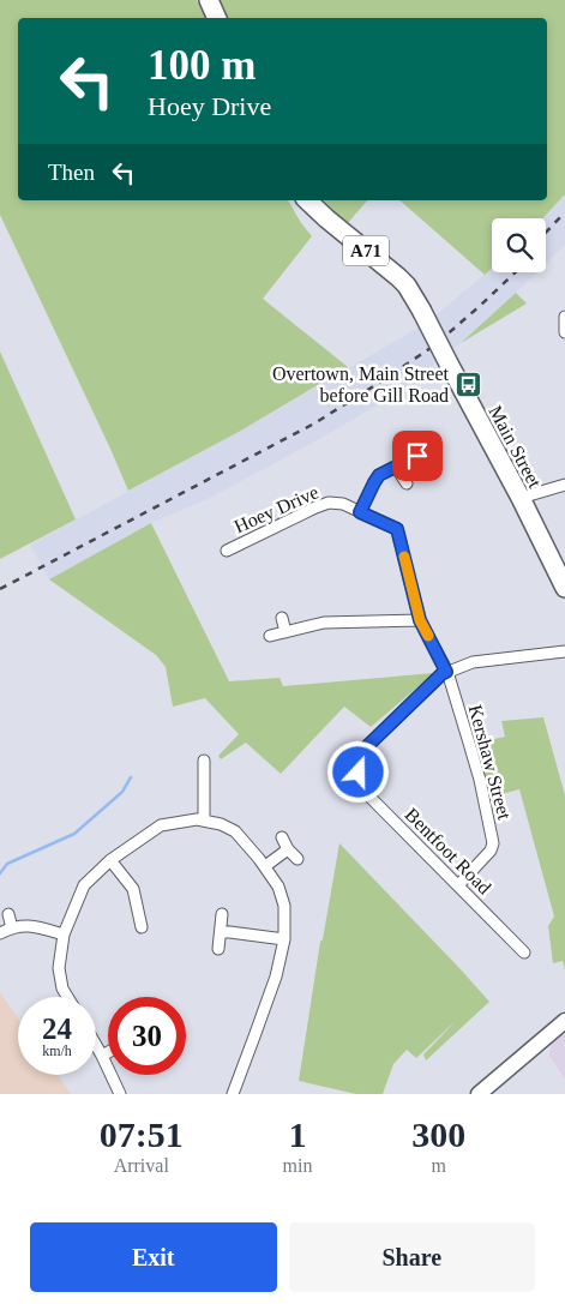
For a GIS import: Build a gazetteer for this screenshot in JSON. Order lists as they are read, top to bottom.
{
  "streets": {
    "main road": ["A71", "Main Street"],
    "street": ["Hoey Drive", "Kershaw Street", "Bentfoot Road"]
  },
  "crossings": [
    ["Hoey Drive", "Kershaw Street"],
    ["Hoey Drive", "Bentfoot Road"],
    ["Kershaw Street", "Bentfoot Road"]
  ],
  "places": {
    "bus stop": ["Overtown, Main Street before Gill Road"]
  },
  "page": {
    "turn": ["100 m", "Hoey Drive"],
    "then": "Then",
    "speed": "24 km/h",
    "limit": "30",
    "eta": [
      "07:51",
      "Arrival",
      "1",
      "min",
      "300",
      "m"
    ],
    "buttons": ["Exit", "Share"]
  }
}
